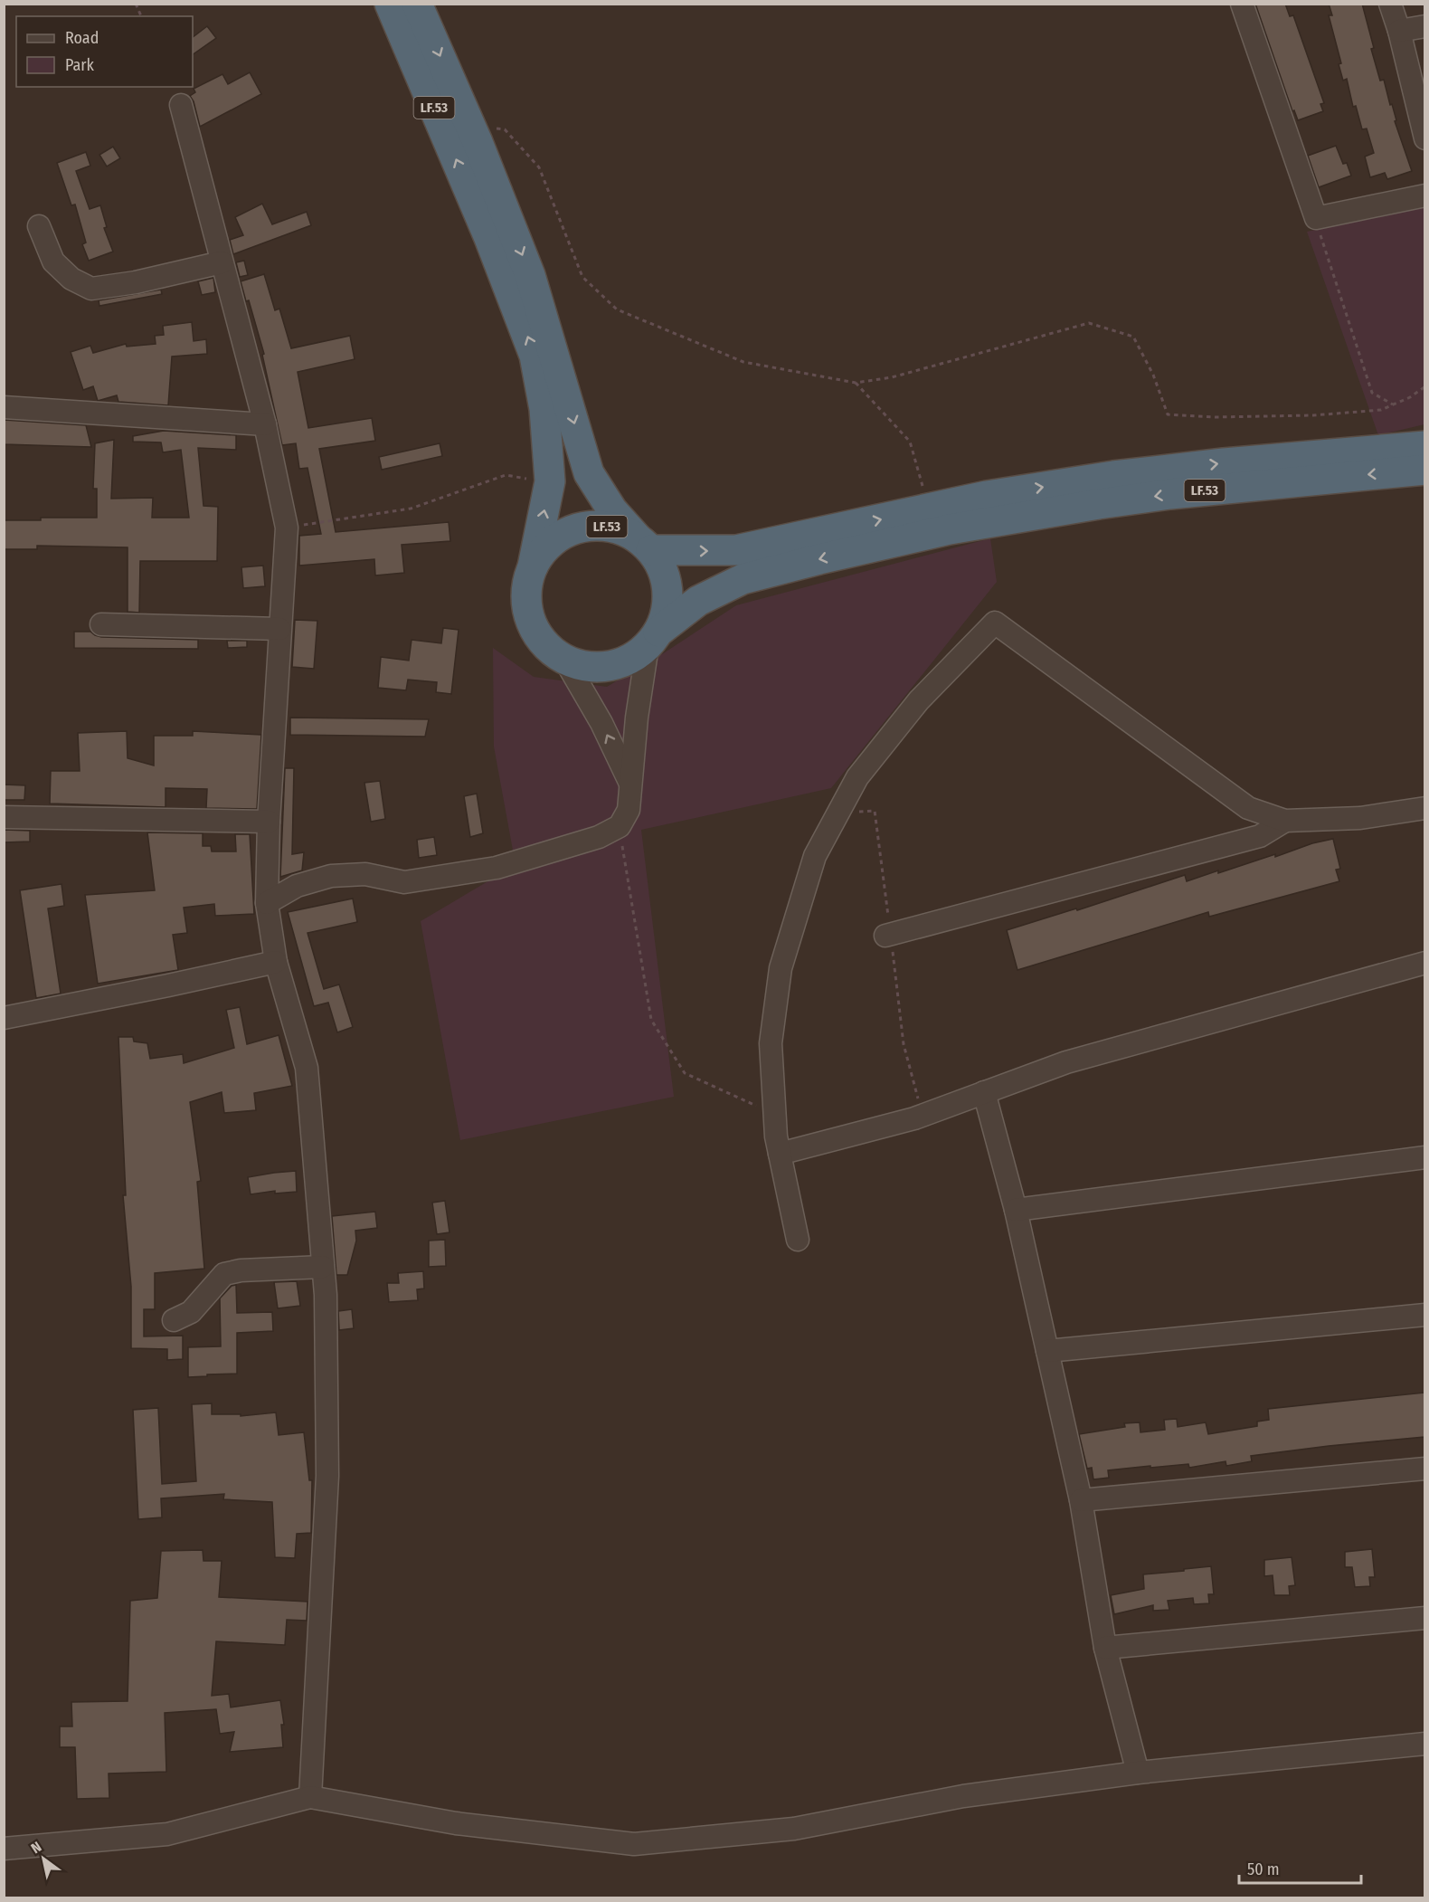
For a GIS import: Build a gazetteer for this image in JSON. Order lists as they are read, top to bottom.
{
  "streets": {
    "highway": ["LF.53"]
  },
  "legend": ["Road", "Park"],
  "scale_bar": "50 m",
  "north": "top left"
}
